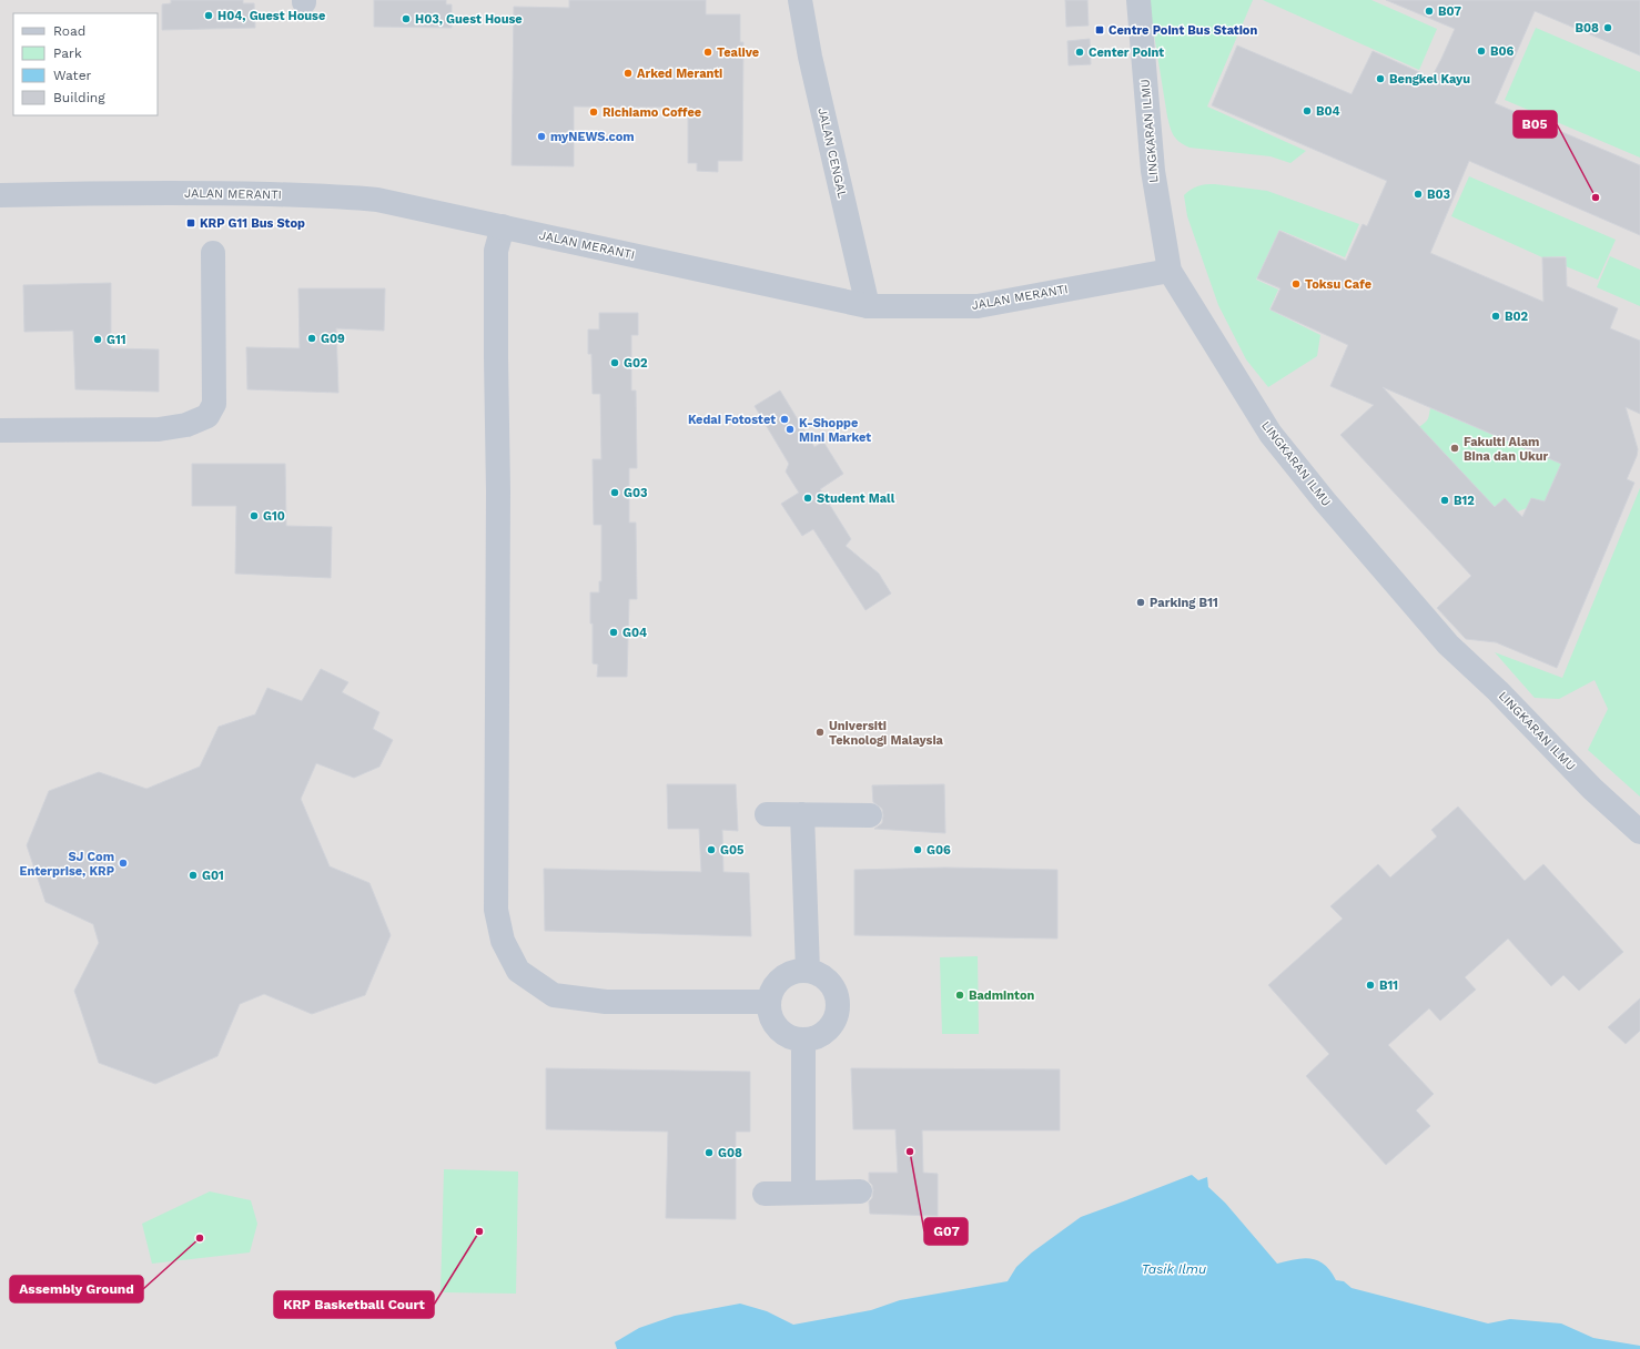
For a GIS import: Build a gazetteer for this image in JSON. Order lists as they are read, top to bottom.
{
  "streets": {
    "street": ["LINGKARAN ILMU", "JALAN CENGAL", "JALAN MERANTI"]
  },
  "crossings": [
    ["LINGKARAN ILMU", "JALAN MERANTI"],
    ["JALAN CENGAL", "JALAN MERANTI"]
  ],
  "water": ["Tasik Ilmu"],
  "places": {
    "other": [
      "B07",
      "H04, Guest House",
      "H03, Guest House",
      "B08",
      "B06",
      "Tealive",
      "Center Point",
      "Arked Meranti",
      "Bengkel Kayu",
      "B04",
      "Richiamo Coffee",
      "myNEWS.com",
      "B03",
      "B05",
      "Toksu Cafe",
      "B02",
      "G09",
      "G11",
      "G02",
      "Kedai Fotostet",
      "K-Shoppe Mini Market",
      "Fakulti Alam Bina dan Ukur",
      "G03",
      "Student Mall",
      "B12",
      "G10",
      "Parking B11",
      "G04",
      "Universiti Teknologi Malaysia",
      "G05",
      "G06",
      "SJ Com Enterprise, KRP",
      "G01",
      "B11",
      "Badminton",
      "G07",
      "G08",
      "KRP Basketball Court",
      "Assembly Ground"
    ],
    "transit": ["Centre Point Bus Station", "KRP G11 Bus Stop"]
  },
  "legend": [
    "Road",
    "Park",
    "Water",
    "Building"
  ]
}
